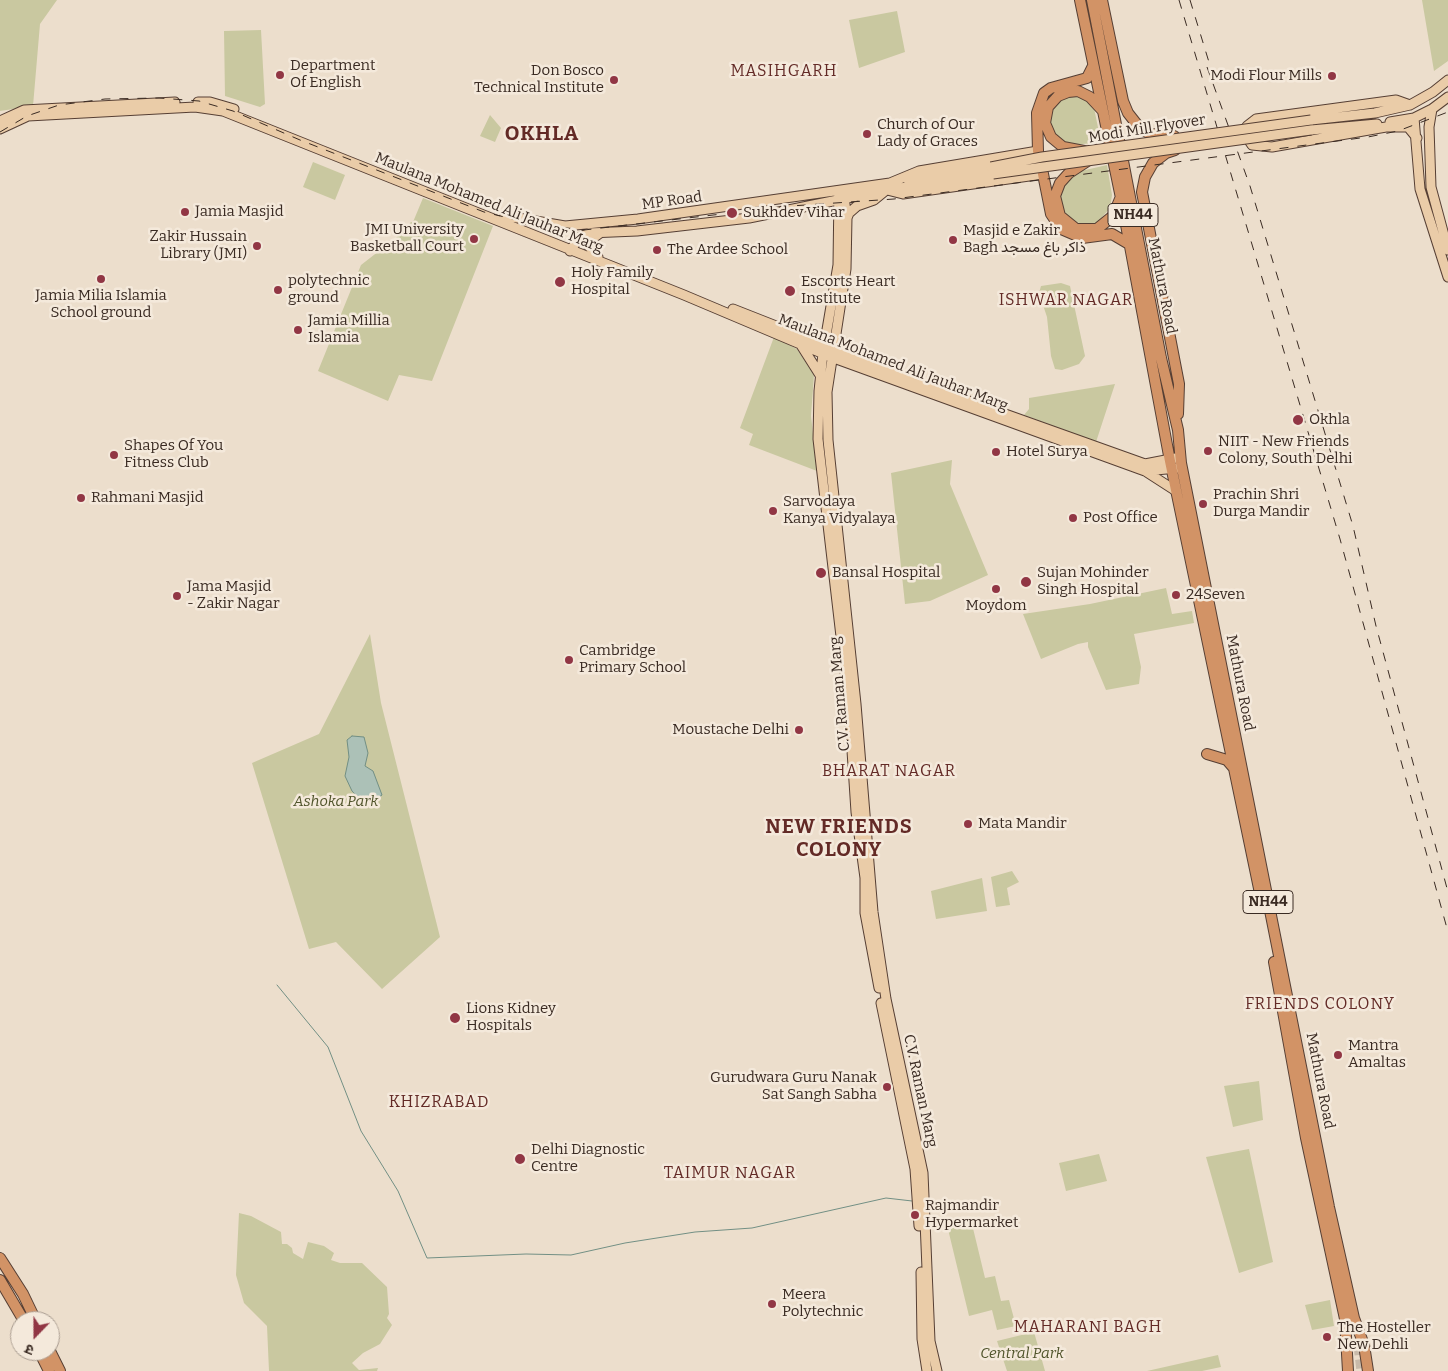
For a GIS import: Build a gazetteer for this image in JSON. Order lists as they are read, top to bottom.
{
  "streets": {
    "highway": ["NH44", "Mathura Road"],
    "main road": [
      "Modi Mill Flyover",
      "MP Road",
      "Maulana Mohamed Ali Jauhar Marg",
      "C.V. Raman Marg"
    ]
  },
  "crossings": [
    ["MP Road", "Maulana Mohamed Ali Jauhar Marg"],
    ["MP Road", "C.V. Raman Marg"],
    ["Maulana Mohamed Ali Jauhar Marg", "Mathura Road"],
    ["Maulana Mohamed Ali Jauhar Marg", "C.V. Raman Marg"]
  ],
  "districts": [
    "MASIHGARH",
    "OKHLA",
    "ISHWAR NAGAR",
    "BHARAT NAGAR",
    "NEW FRIENDS COLONY",
    "FRIENDS COLONY",
    "KHIZRABAD",
    "TAIMUR NAGAR",
    "MAHARANI BAGH"
  ],
  "parks": ["Ashoka Park", "Central Park"],
  "places": [
    "Department Of English",
    "Modi Flour Mills",
    "Don Bosco Technical Institute",
    "Church of Our Lady of Graces",
    "Jamia Masjid",
    "Sukhdev Vihar",
    "JMI University Basketball Court",
    "Masjid e Zakir Bagh ذاکر باغ مسجد",
    "Zakir Hussain Library (JMI)",
    "The Ardee School",
    "Jamia Milia Islamia School ground",
    "Holy Family Hospital",
    "polytechnic ground",
    "Escorts Heart Institute",
    "Jamia Millia Islamia",
    "Okhla",
    "NIIT - New Friends Colony, South Delhi",
    "Hotel Surya",
    "Shapes Of You Fitness Club",
    "Rahmani Masjid",
    "Prachin Shri Durga Mandir",
    "Sarvodaya Kanya Vidyalaya",
    "Post Office",
    "Bansal Hospital",
    "Sujan Mohinder Singh Hospital",
    "Moydom",
    "24Seven",
    "Jama Masjid - Zakir Nagar",
    "Cambridge Primary School",
    "Moustache Delhi",
    "Mata Mandir",
    "Lions Kidney Hospitals",
    "Mantra Amaltas",
    "Gurudwara Guru Nanak Sat Sangh Sabha",
    "Delhi Diagnostic Centre",
    "Rajmandir Hypermarket",
    "Meera Polytechnic",
    "The Hosteller New Dehli"
  ],
  "north": "bottom"
}
